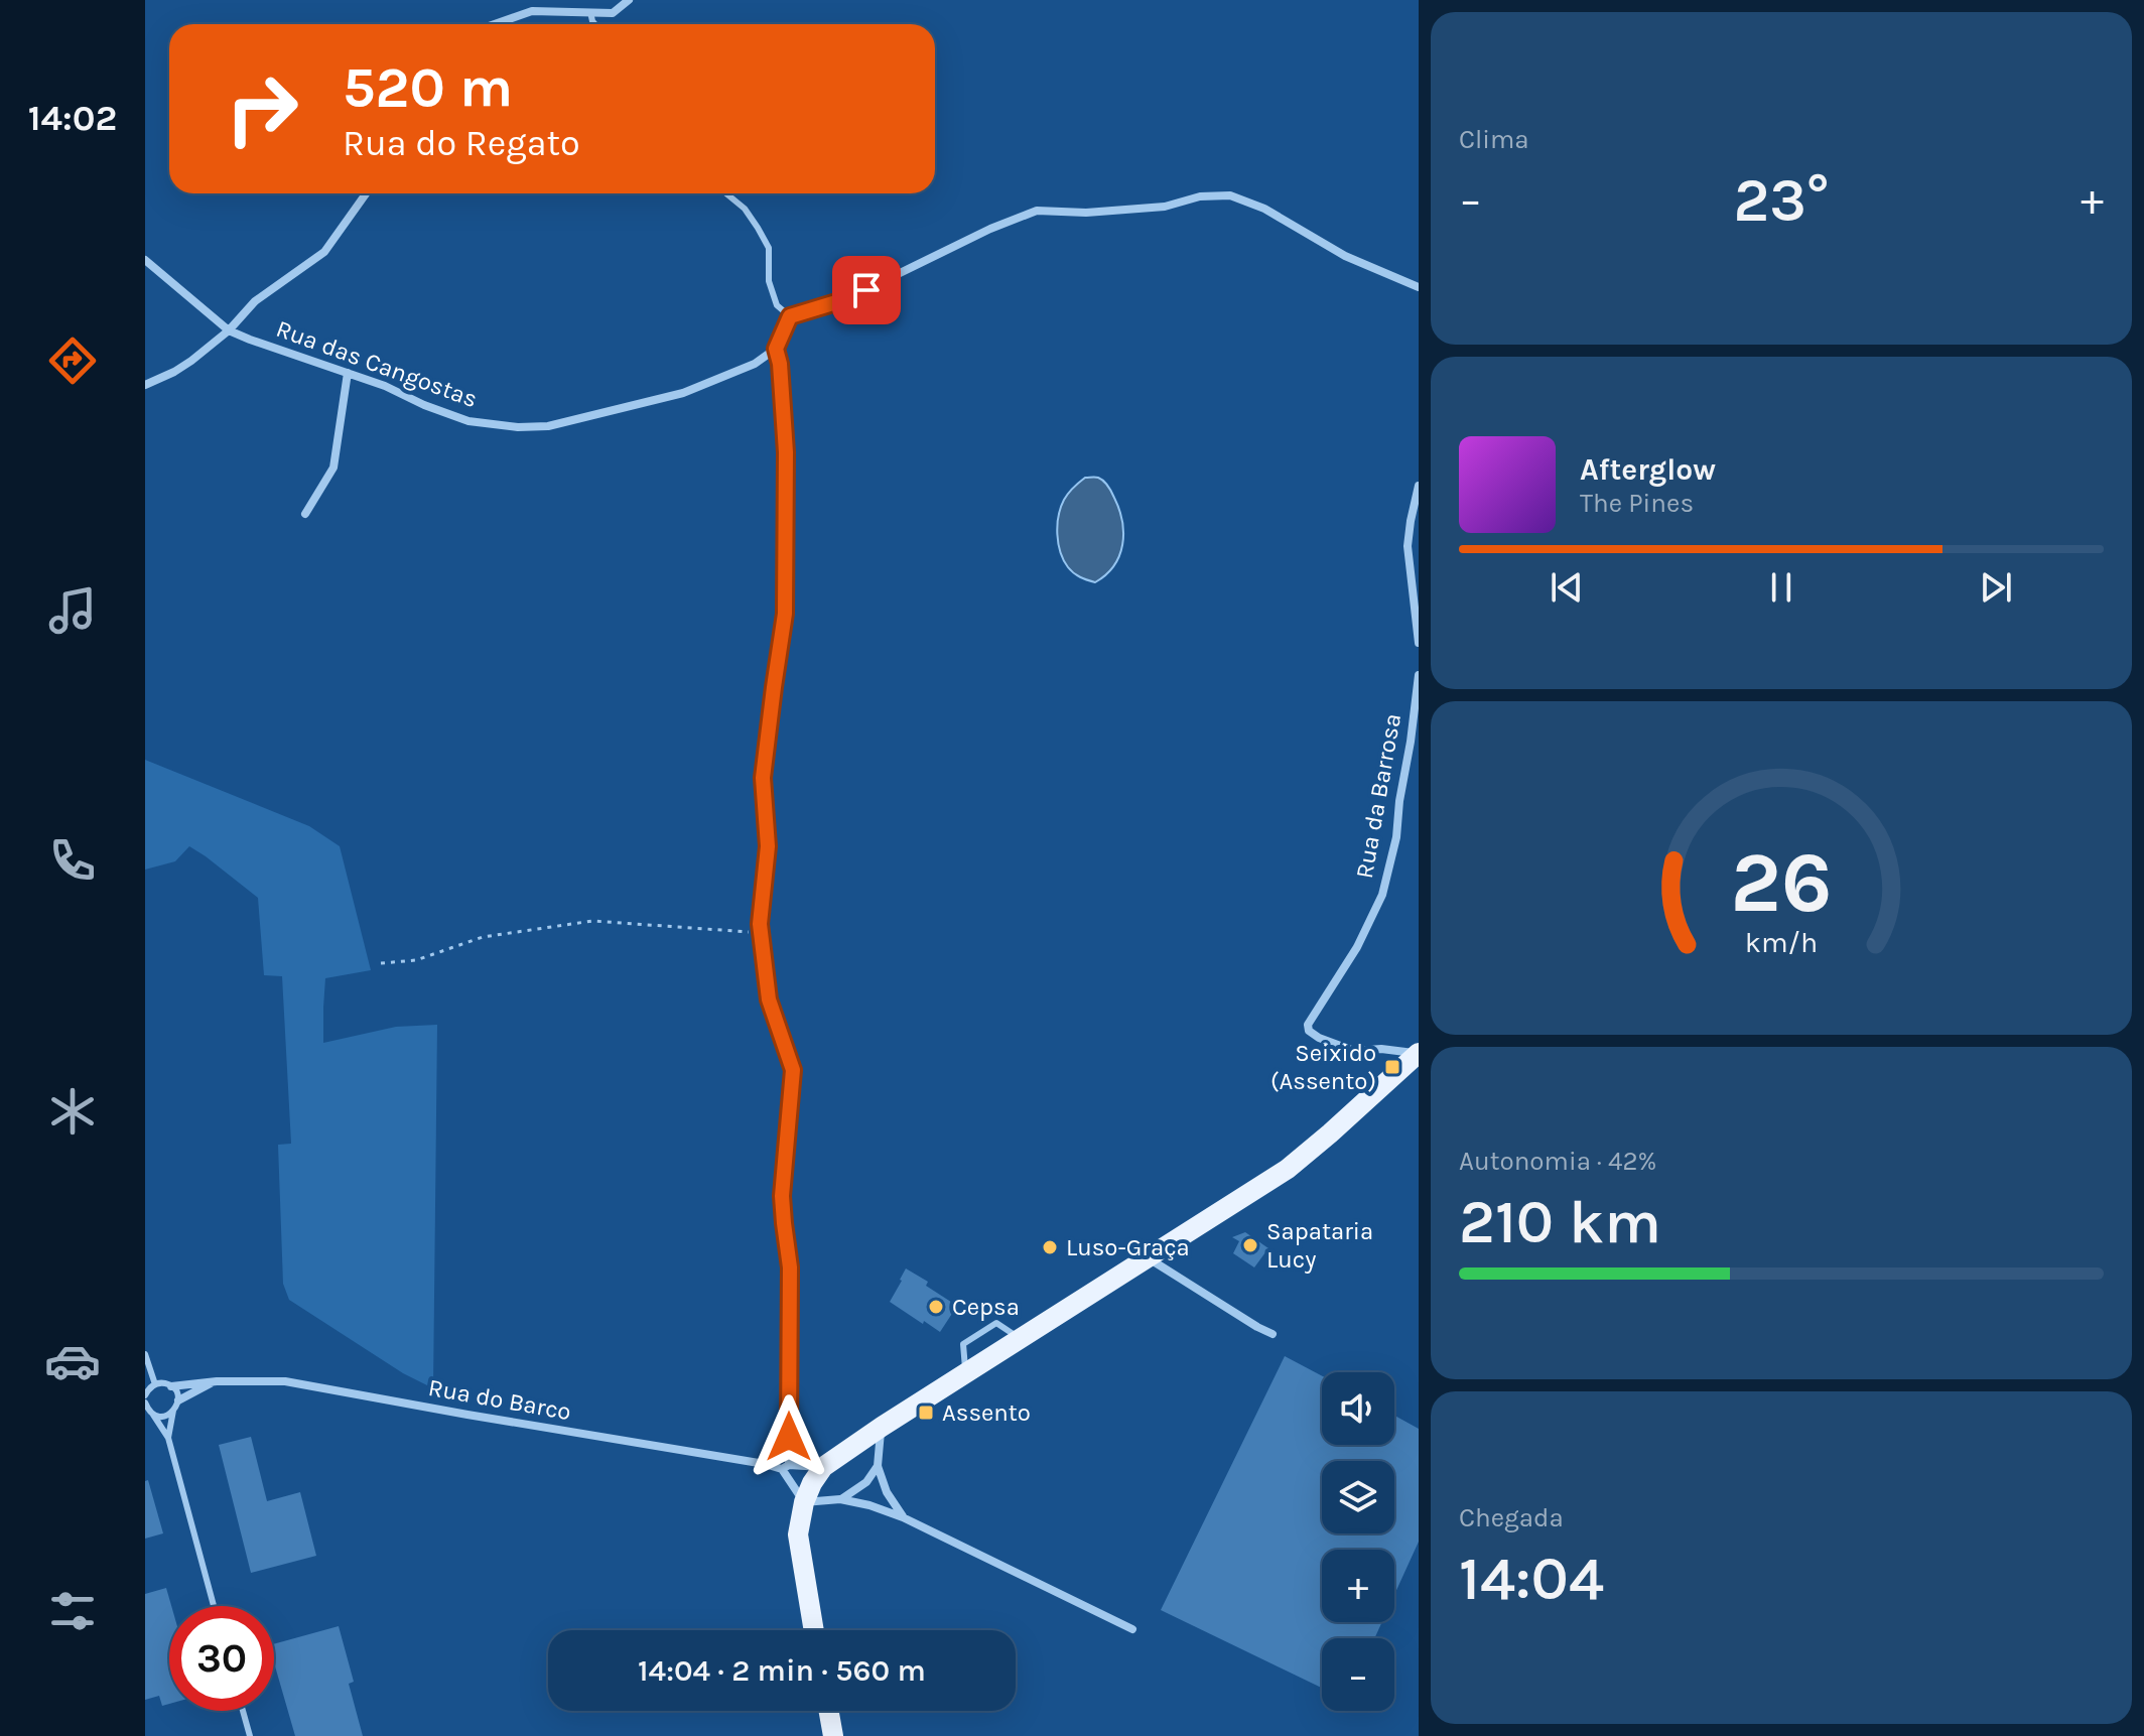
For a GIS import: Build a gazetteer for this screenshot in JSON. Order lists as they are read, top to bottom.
{
  "streets": {
    "street": ["Rua das Cangostas", "Rua da Barrosa", "Rua do Barco"]
  },
  "places": {
    "transit": ["Seixido (Assento)", "Assento"],
    "other": ["Sapataria Lucy", "Luso-Graça", "Cepsa"]
  },
  "page": {
    "tabs": "14:02",
    "tile": [
      "Clima",
      ["Autonomia · 42%", "210 km"],
      ["Chegada", "14:04"]
    ],
    "turn": ["520 m", "Rua do Regato"],
    "heat": ["−", "23°", "+"],
    "song": ["Afterglow", "The Pines"],
    "map_buttons": ["+", "−"],
    "limit": "30",
    "trip": "14:04 · 2 min · 560 m",
    "gauge": ["26", "km/h"]
  }
}
